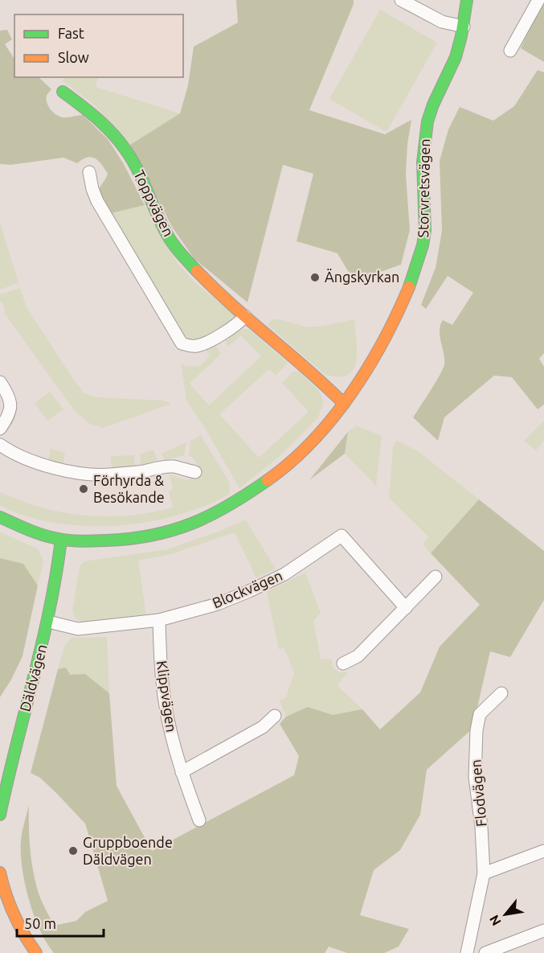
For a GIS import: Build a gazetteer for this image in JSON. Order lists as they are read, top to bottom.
{
  "streets": {
    "street": [
      "Storvretsvägen",
      "Toppvägen",
      "Blockvägen",
      "Däldvägen",
      "Klippvägen",
      "Flodvägen"
    ]
  },
  "crossings": [
    ["Storvretsvägen", "Toppvägen"],
    ["Storvretsvägen", "Däldvägen"],
    ["Blockvägen", "Däldvägen"],
    ["Blockvägen", "Klippvägen"]
  ],
  "places": ["Ängskyrkan", "Förhyrda & Besökande", "Gruppboende Däldvägen"],
  "legend": ["Fast", "Slow"],
  "scale_bar": "50 m",
  "north": "bottom left"
}
